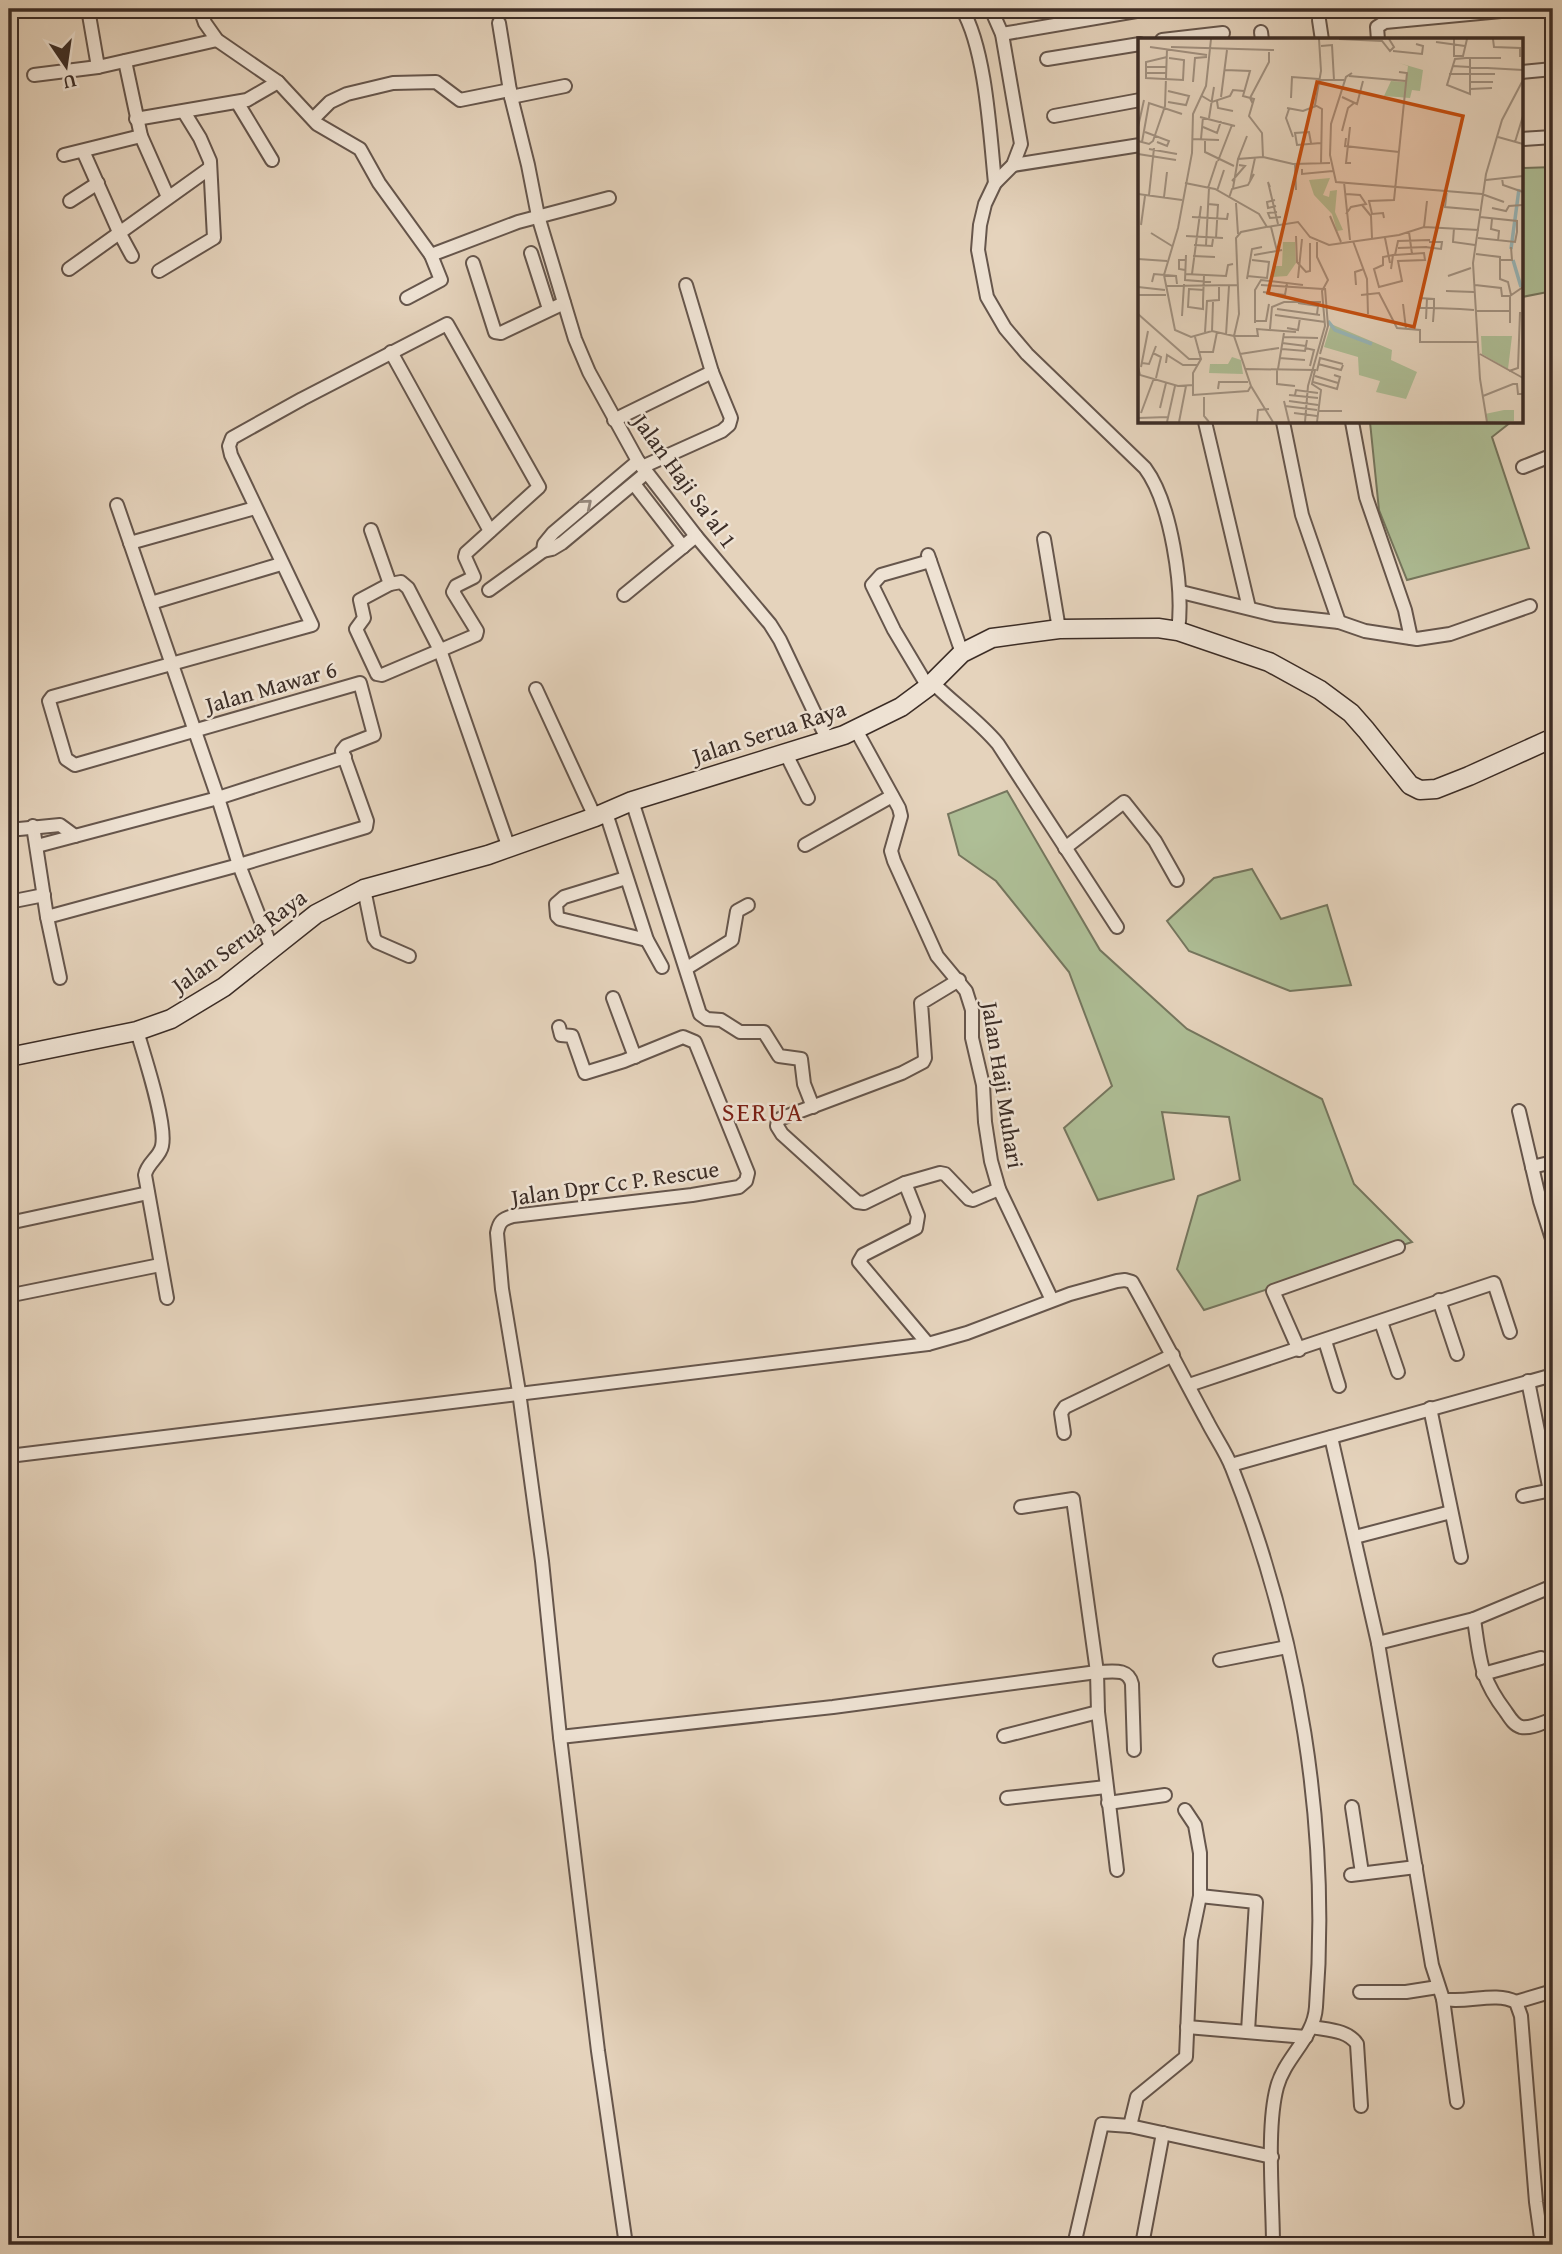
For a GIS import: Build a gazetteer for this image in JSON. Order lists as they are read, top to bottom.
{
  "streets": {
    "main road": ["Jalan Serua Raya"],
    "street": [
      "Jalan Haji Sa'al 1",
      "Jalan Mawar 6",
      "Jalan Haji Muhari",
      "Jalan Dpr Cc P. Rescue"
    ]
  },
  "crossings": [
    ["Jalan Haji Sa'al 1", "Jalan Serua Raya"],
    ["Jalan Serua Raya", "Jalan Haji Muhari"]
  ],
  "districts": ["SERUA"],
  "north": "bottom"
}
